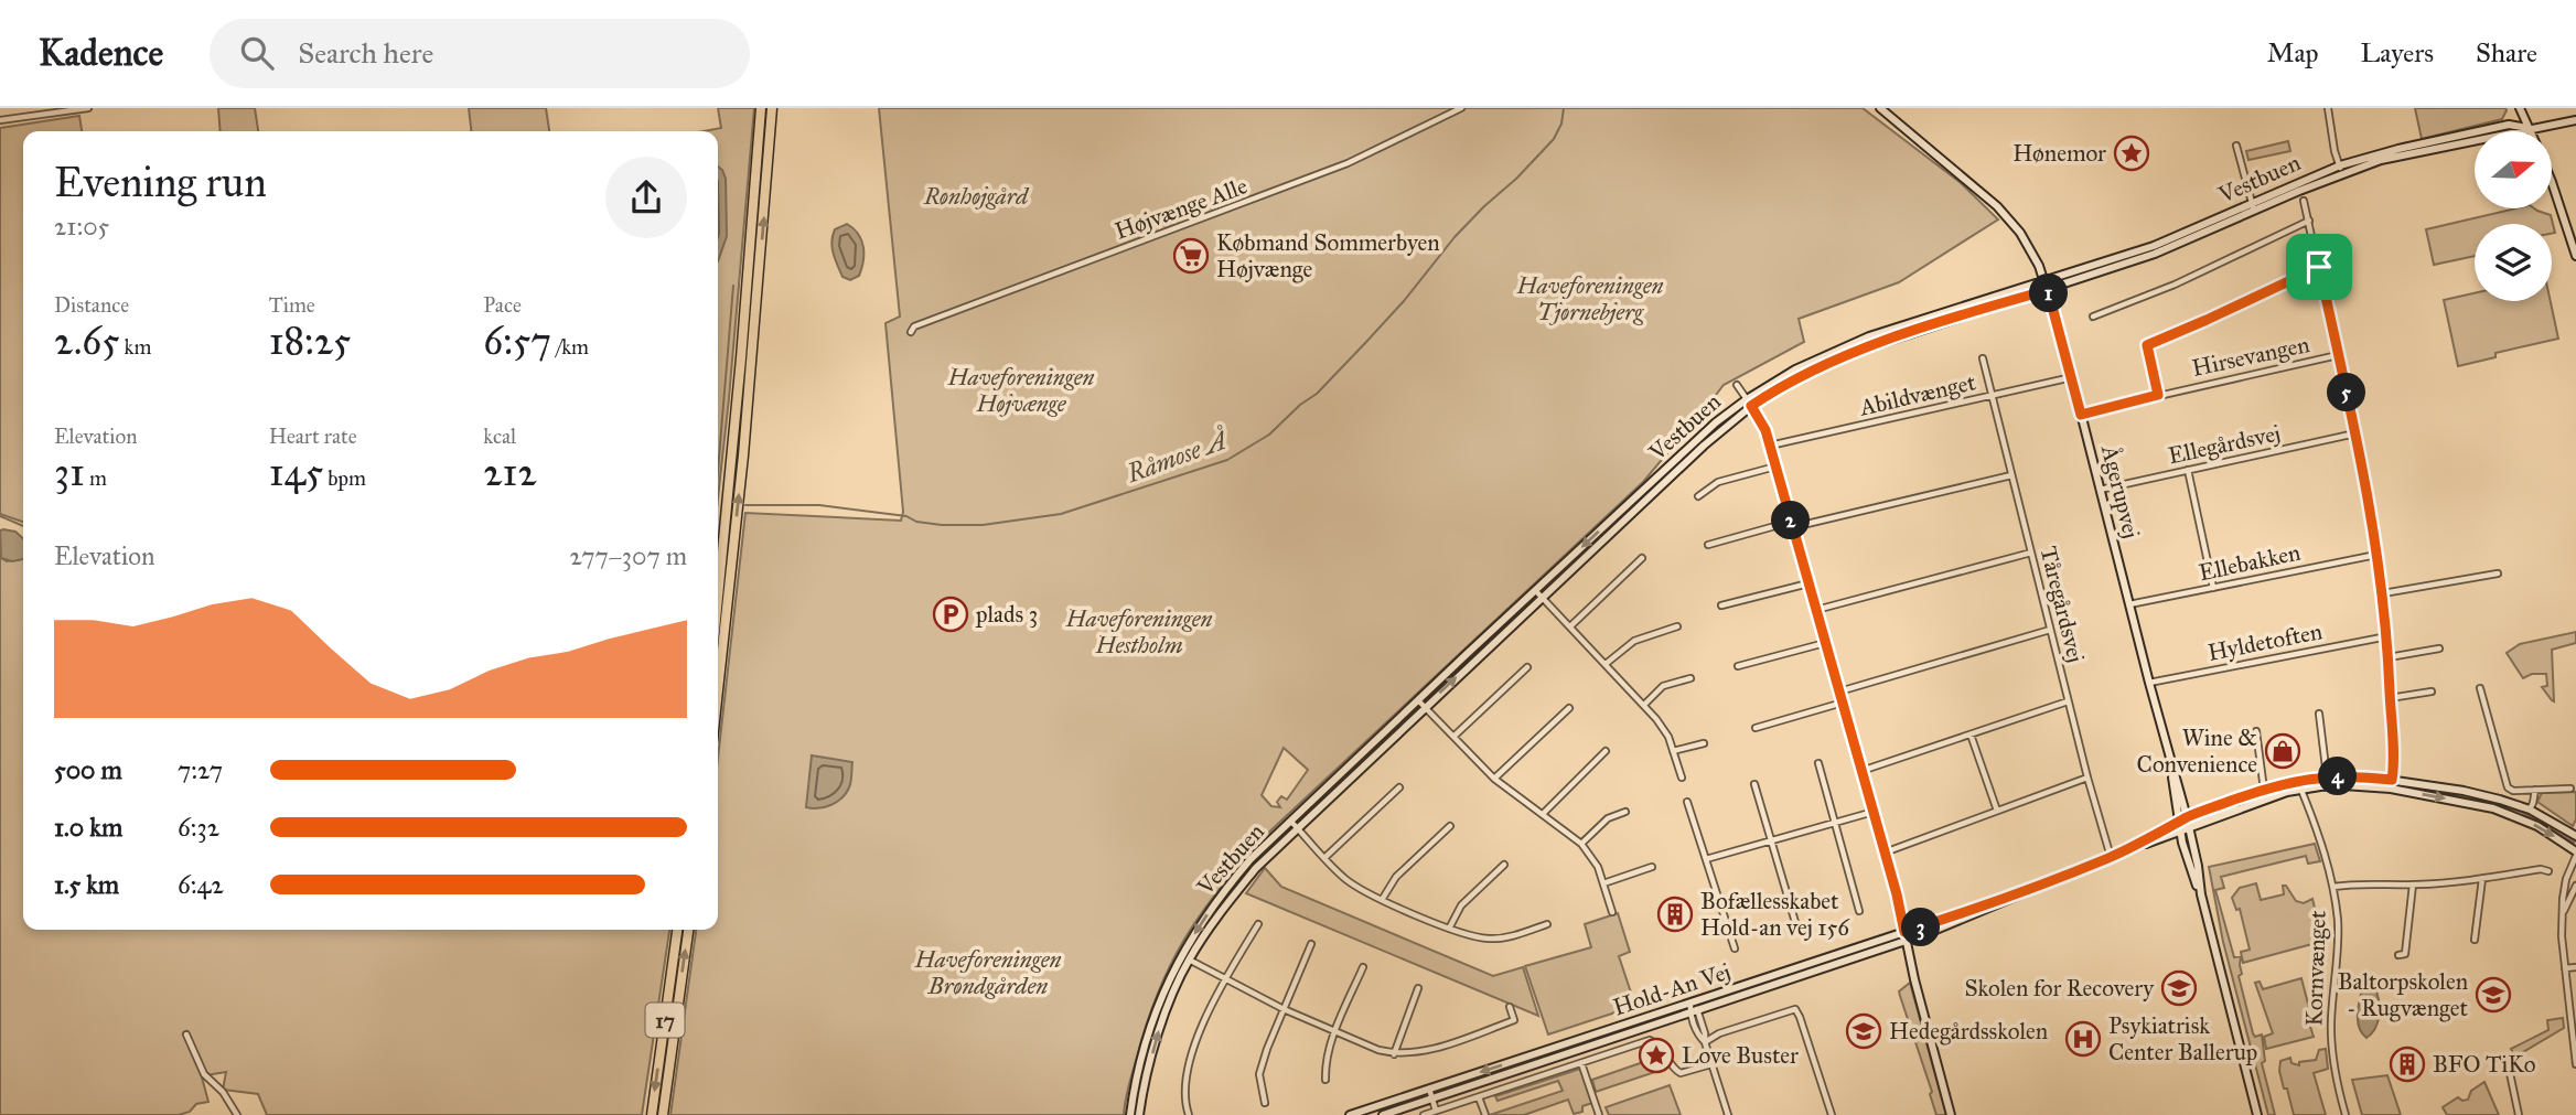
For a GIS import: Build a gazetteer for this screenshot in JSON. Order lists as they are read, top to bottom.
{
  "streets": {
    "highway": ["17"],
    "street": [
      "Vestbuen",
      "Højvænge Alle",
      "Hirsevangen",
      "Abildvænget",
      "Ellegårdsvej",
      "Ågerupvej",
      "Ellebakken",
      "Tåregårdsvej",
      "Hyldetoften",
      "Kornvænget",
      "Hold-An Vej"
    ]
  },
  "crossings": [
    ["Vestbuen", "Ågerupvej"],
    ["Hirsevangen", "Ågerupvej"],
    ["Abildvænget", "Ågerupvej"],
    ["Abildvænget", "Tåregårdsvej"],
    ["Ellegårdsvej", "Ågerupvej"],
    ["Ågerupvej", "Ellebakken"],
    ["Ågerupvej", "Hyldetoften"],
    ["Ågerupvej", "Hold-An Vej"],
    ["Tåregårdsvej", "Hold-An Vej"],
    ["Kornvænget", "Hold-An Vej"]
  ],
  "water": ["Råmose Å"],
  "parks": [
    "Rønhøjgård",
    "Haveforeningen Tjørnebjerg",
    "Haveforeningen Højvænge",
    "Haveforeningen Hestholm",
    "Haveforeningen Brøndgården"
  ],
  "places": {
    "place": ["Hønemor", "Love Buster"],
    "supermarket": ["Købmand Sommerbyen Højvænge"],
    "parking": ["plads 3"],
    "shop": ["Wine & Convenience"],
    "building": ["Bofællesskabet Hold-an vej 156", "BFO TiKo"],
    "school or university": ["Skolen for Recovery", "Baltorpskolen - Rugvænget", "Hedegårdsskolen"],
    "hospital": ["Psykiatrisk Center Ballerup"]
  },
  "north": "right",
  "page": {
    "header": "Kadence",
    "search": "Search here",
    "nav": ["Map", "Layers", "Share"],
    "heading": ["Evening run", "21:05"],
    "stats": [
      ["Distance", "2.65 km"],
      ["Time", "18:25"],
      ["Pace", "6:57 /km"],
      ["Elevation", "31 m"],
      ["Heart rate", "145 bpm"],
      ["kcal", "212"]
    ],
    "pins": [
      "1",
      "5",
      "2",
      "4",
      "3"
    ],
    "chart": ["Elevation", "277–307 m"],
    "list": [
      {
        "name": "500 m",
        "note": "7:27"
      },
      {
        "name": "1.0 km",
        "note": "6:32"
      },
      {
        "name": "1.5 km",
        "note": "6:42"
      }
    ]
  }
}
